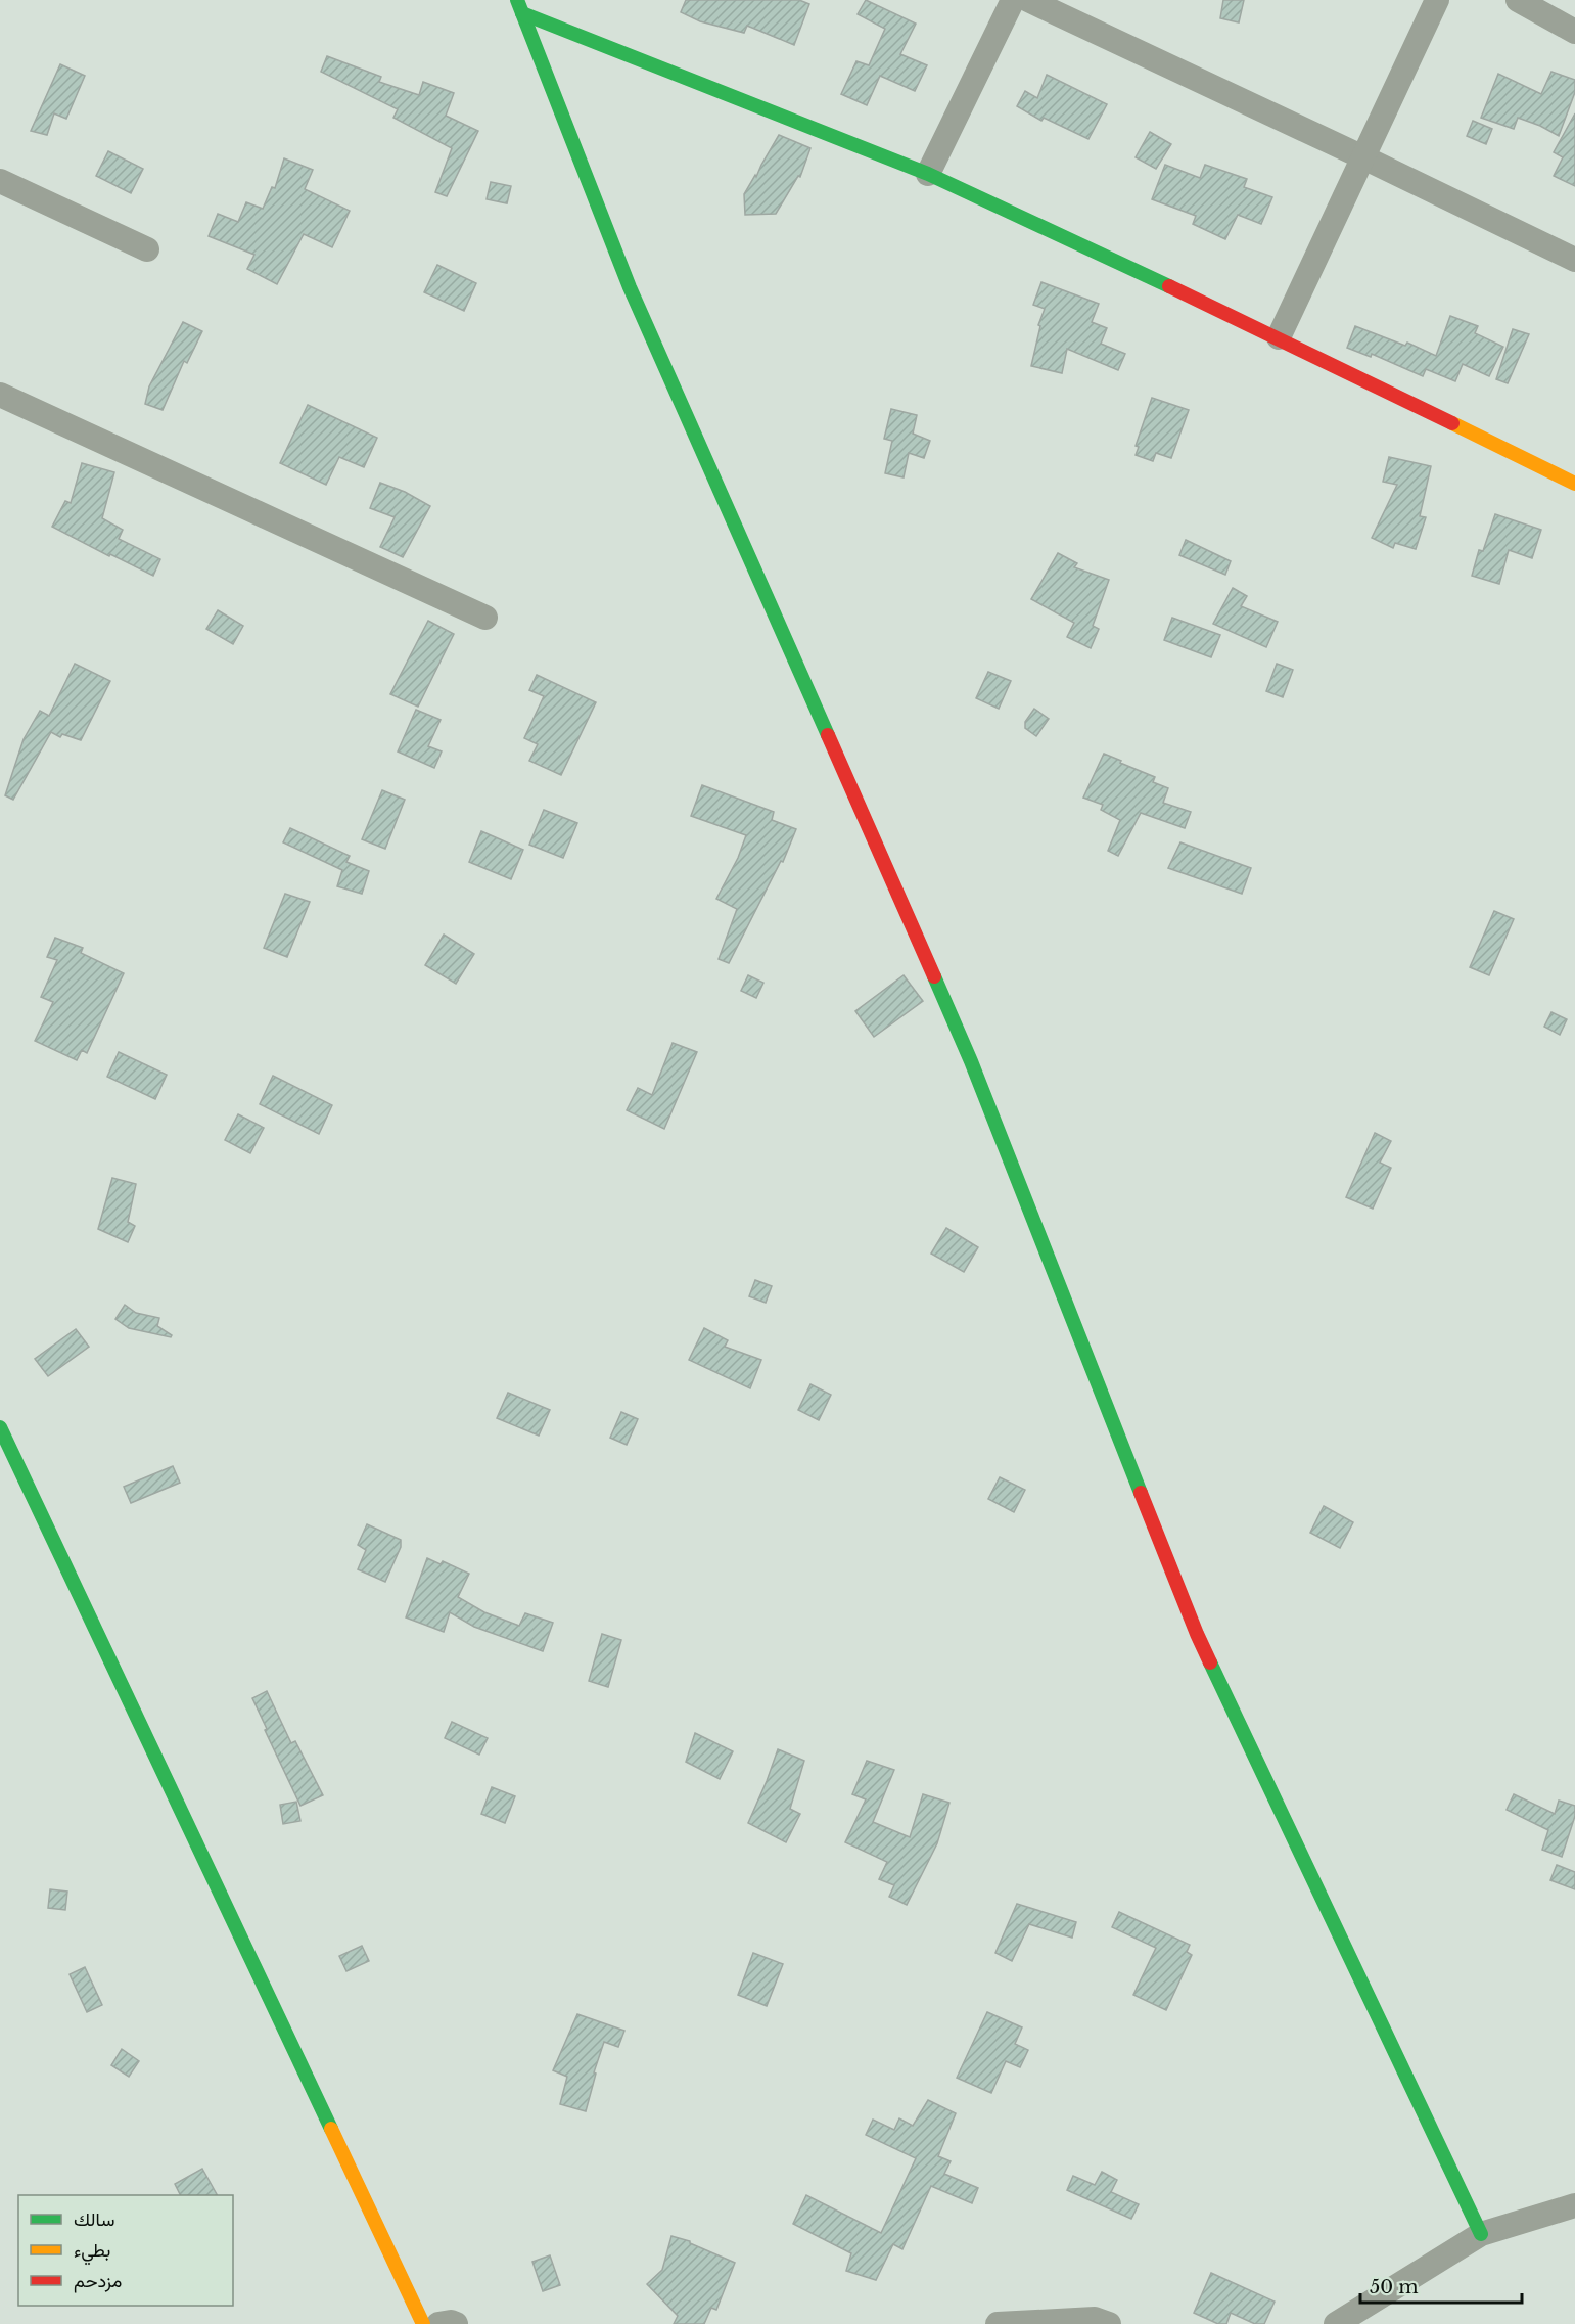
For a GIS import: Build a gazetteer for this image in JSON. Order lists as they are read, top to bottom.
{
  "legend": ["سالك", "بطيء", "مزدحم"],
  "scale_bar": "50 m"
}
